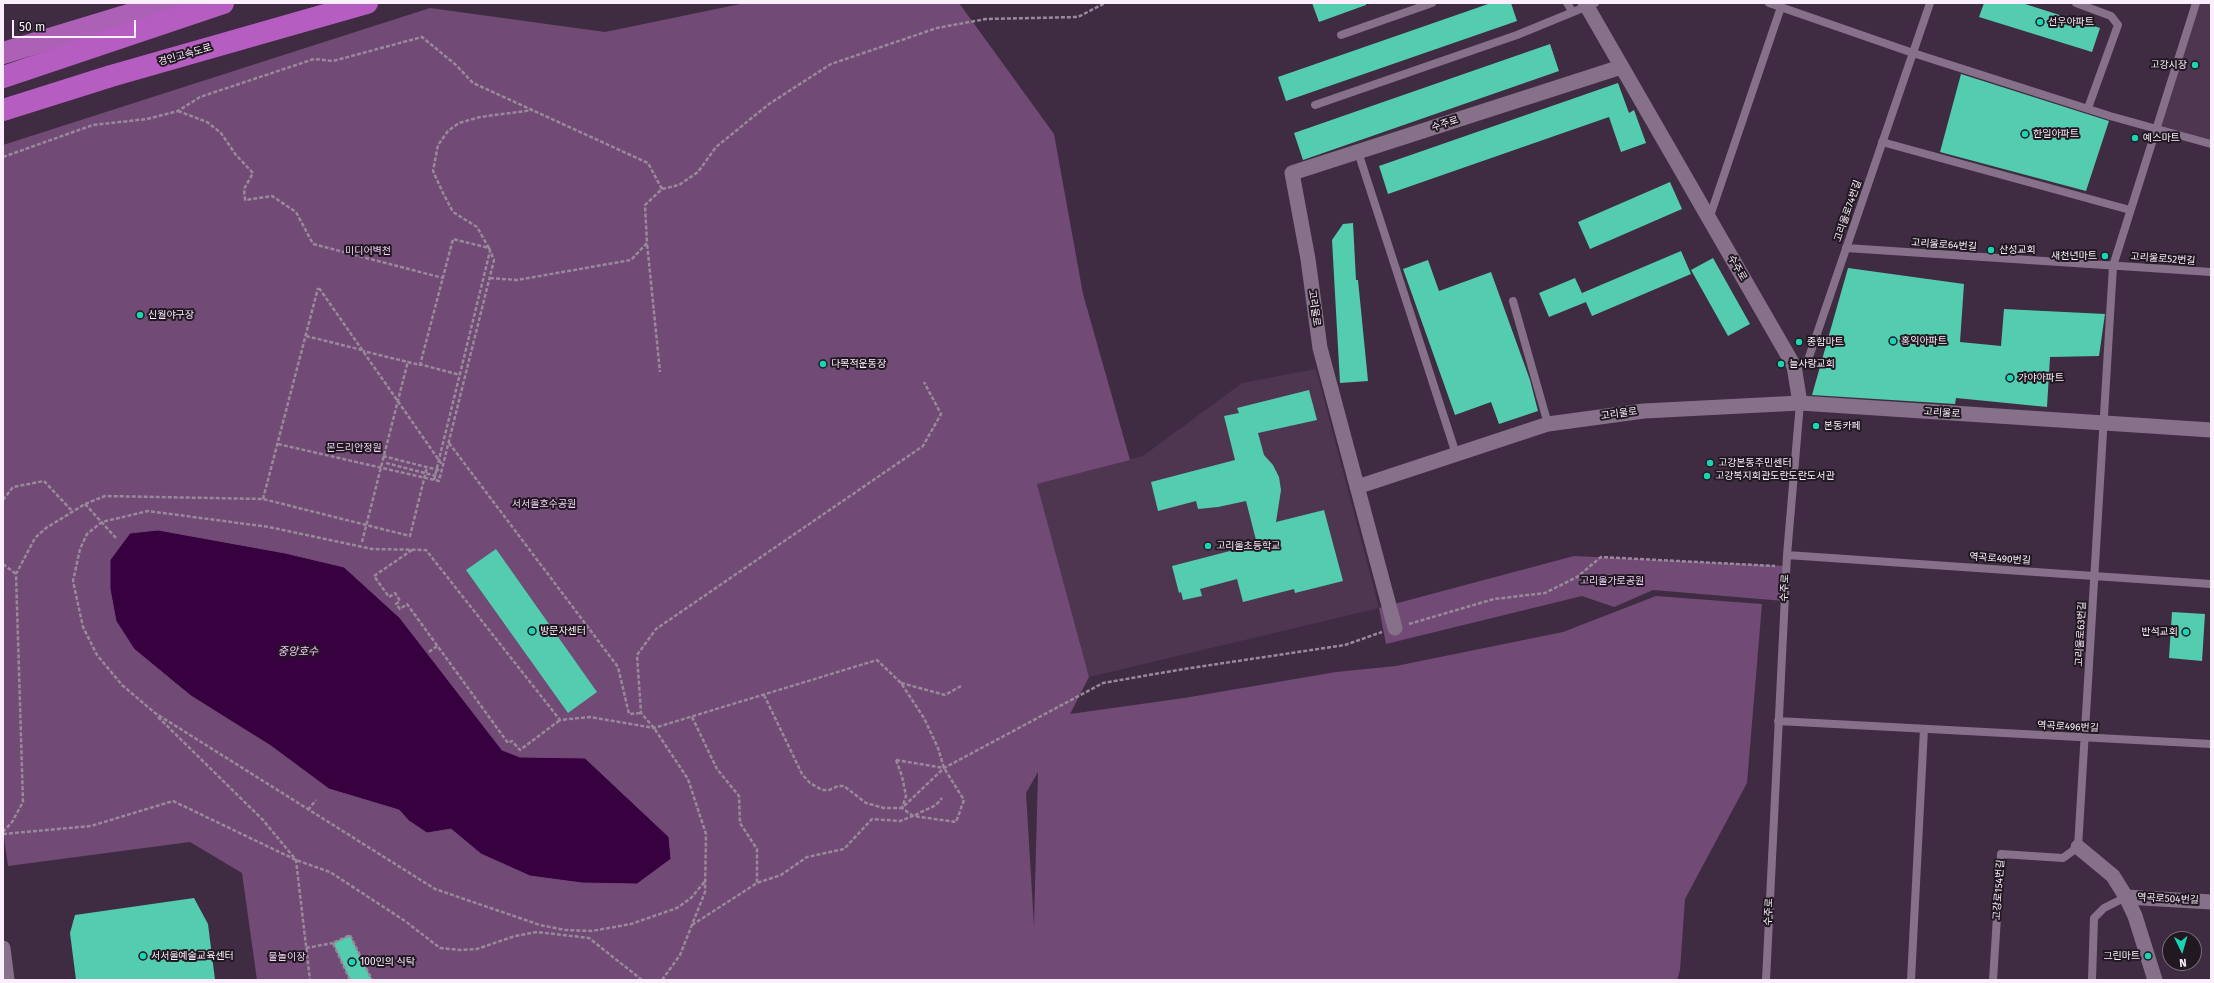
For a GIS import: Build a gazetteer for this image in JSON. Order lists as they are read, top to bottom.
{
  "streets": {
    "highway": ["경인고속도로"],
    "street": ["수주로", "고리울로", "역곡로504번길"],
    "lane": [
      "고리울로74번길",
      "고리울로64번길",
      "고리울로52번길",
      "역곡로490번길",
      "고리울로63번길",
      "역곡로496번길",
      "고강로154번길"
    ]
  },
  "crossings": [
    ["수주로", "고리울로74번길"],
    ["수주로", "고리울로"],
    ["수주로", "역곡로490번길"],
    ["수주로", "역곡로496번길"],
    ["고리울로74번길", "고리울로64번길"],
    ["고리울로64번길", "고리울로52번길"],
    ["고리울로", "고리울로63번길"],
    ["역곡로490번길", "고리울로63번길"],
    ["고리울로63번길", "역곡로496번길"],
    ["고리울로63번길", "고강로154번길"]
  ],
  "water": ["중앙호수"],
  "parks": [
    "미디어벽천",
    "몬드리안정원",
    "서서울호수공원",
    "고리울가로공원",
    "물놀이장"
  ],
  "places": [
    "선우아파트",
    "고강시장",
    "한일아파트",
    "예스마트",
    "산성교회",
    "새천년마트",
    "신월야구장",
    "홍익아파트",
    "종합마트",
    "다목적운동장",
    "늘사랑교회",
    "가야아파트",
    "본동카페",
    "고강본동주민센터",
    "고강복지회관도란도란도서관",
    "고리울초등학교",
    "방문자센터",
    "반석교회",
    "서서울예술교육센터",
    "그린마트",
    "100인의 식탁"
  ],
  "scale_bar": "50 m",
  "north": "bottom"
}
